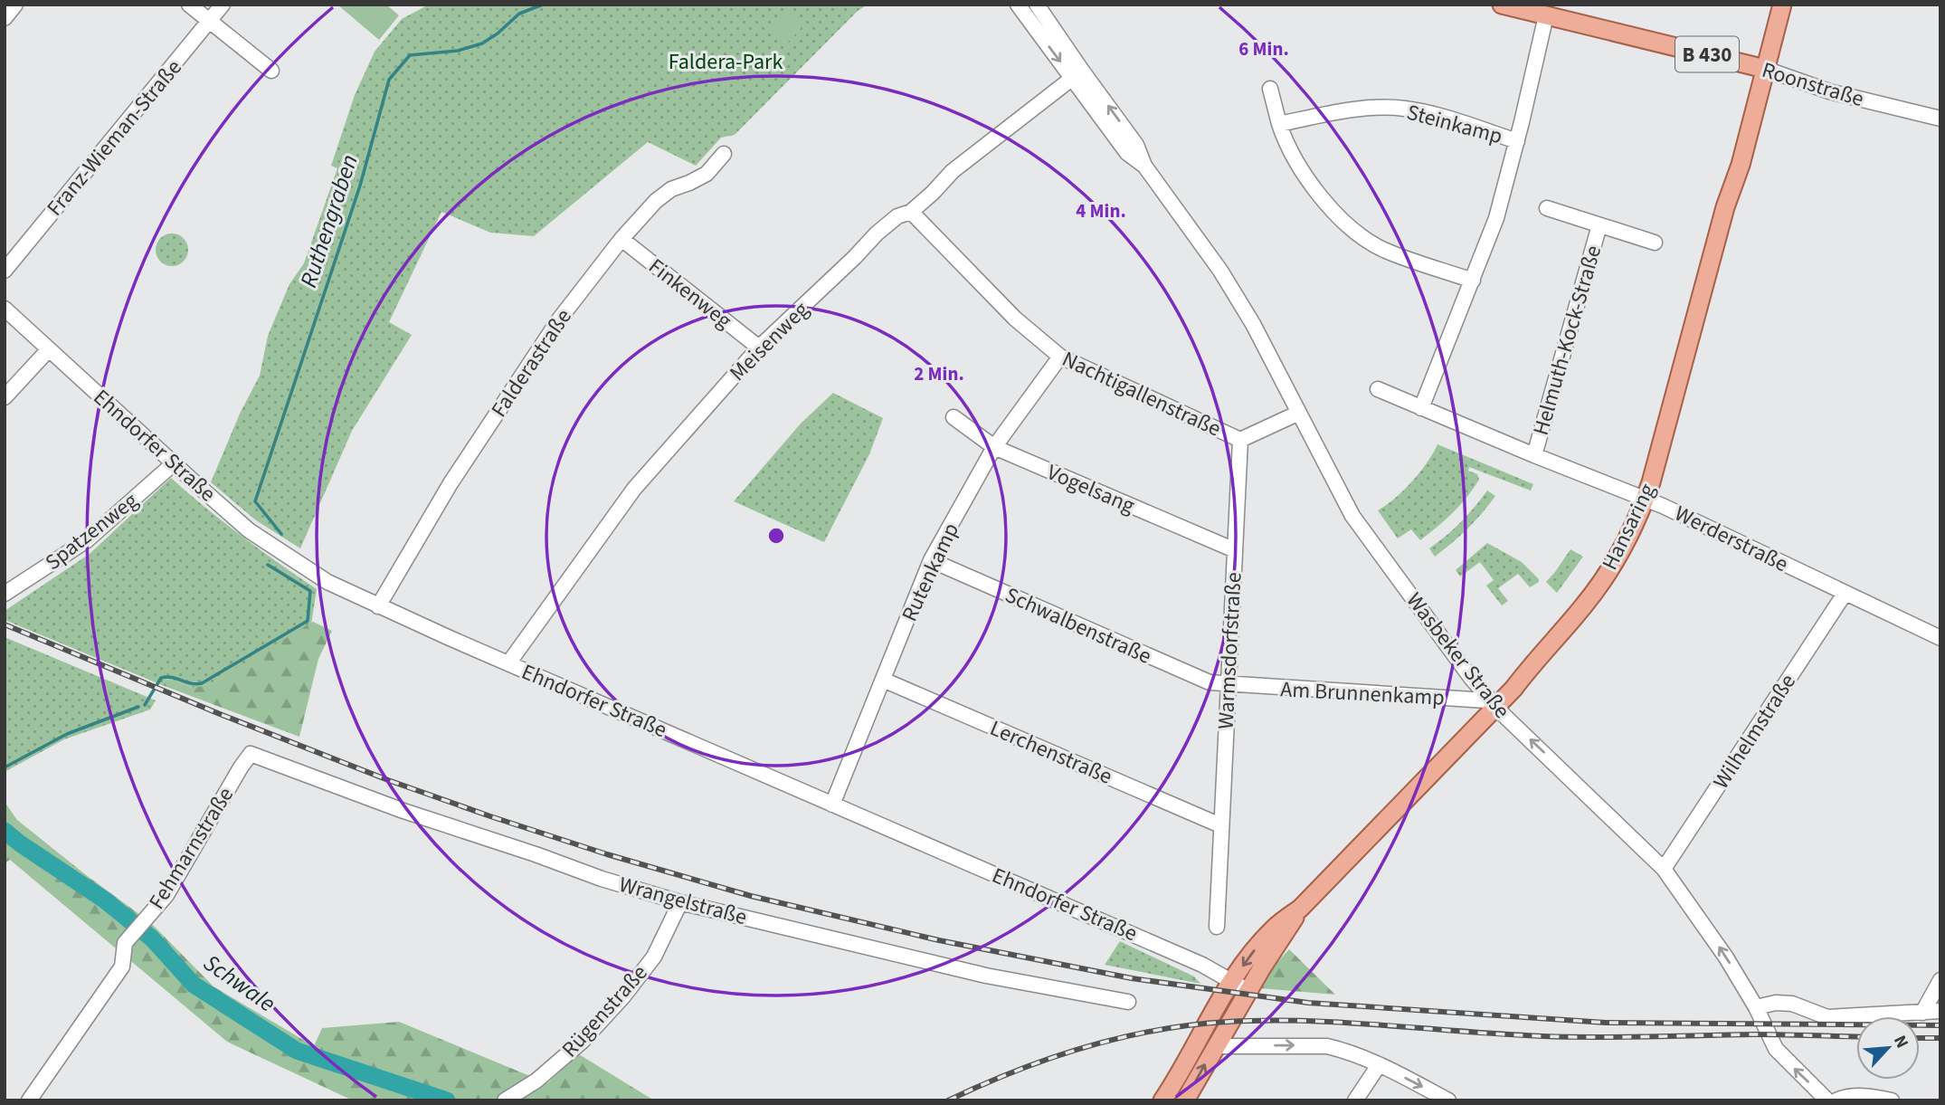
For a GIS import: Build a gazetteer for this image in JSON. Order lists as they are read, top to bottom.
{
  "streets": {
    "main road": ["B 430", "Roonstraße", "Hansaring"],
    "street": [
      "Steinkamp",
      "Franz-Wieman-Straße",
      "Finkenweg",
      "Helmuth-Kock-Straße",
      "Meisenweg",
      "Falderastraße",
      "Nachtigallenstraße",
      "Ehndorfer Straße",
      "Vogelsang",
      "Spatzenweg",
      "Werderstraße",
      "Rutenkamp",
      "Schwalbenstraße",
      "Warmsdorfstraße",
      "Wasbeker Straße",
      "Am Brunnenkamp",
      "Wilhelmstraße",
      "Lerchenstraße",
      "Fehmarnstraße",
      "Wrangelstraße",
      "Rügenstraße"
    ]
  },
  "crossings": [
    ["Roonstraße", "Steinkamp"],
    ["Roonstraße", "Hansaring"],
    ["Steinkamp", "Werderstraße"],
    ["Finkenweg", "Meisenweg"],
    ["Finkenweg", "Falderastraße"],
    ["Helmuth-Kock-Straße", "Werderstraße"],
    ["Meisenweg", "Nachtigallenstraße"],
    ["Meisenweg", "Ehndorfer Straße"],
    ["Meisenweg", "Wasbeker Straße"],
    ["Falderastraße", "Ehndorfer Straße"],
    ["Nachtigallenstraße", "Rutenkamp"],
    ["Nachtigallenstraße", "Warmsdorfstraße"],
    ["Ehndorfer Straße", "Hansaring"],
    ["Ehndorfer Straße", "Spatzenweg"],
    ["Ehndorfer Straße", "Rutenkamp"],
    ["Vogelsang", "Rutenkamp"],
    ["Vogelsang", "Warmsdorfstraße"],
    ["Hansaring", "Werderstraße"],
    ["Hansaring", "Wasbeker Straße"],
    ["Hansaring", "Am Brunnenkamp"],
    ["Werderstraße", "Wilhelmstraße"],
    ["Rutenkamp", "Schwalbenstraße"],
    ["Rutenkamp", "Lerchenstraße"],
    ["Schwalbenstraße", "Warmsdorfstraße"],
    ["Schwalbenstraße", "Am Brunnenkamp"],
    ["Warmsdorfstraße", "Am Brunnenkamp"],
    ["Warmsdorfstraße", "Lerchenstraße"],
    ["Wasbeker Straße", "Am Brunnenkamp"],
    ["Wasbeker Straße", "Wilhelmstraße"],
    ["Fehmarnstraße", "Wrangelstraße"],
    ["Wrangelstraße", "Rügenstraße"]
  ],
  "water": ["Ruthengraben", "Schwale"],
  "parks": ["Faldera-Park"],
  "north": "top right",
  "rings": ["6 Min.", "4 Min.", "2 Min."]
}
